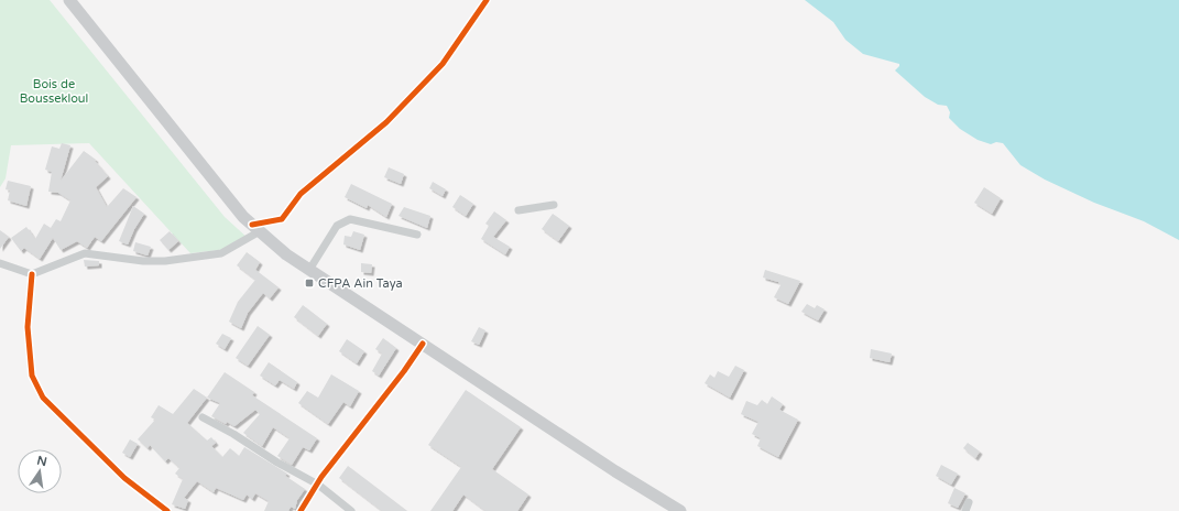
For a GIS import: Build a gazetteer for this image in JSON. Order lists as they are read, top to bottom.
{
  "parks": ["Bois de Boussekloul"],
  "places": {
    "transit": ["CFPA Ain Taya"]
  },
  "north": "top"
}
